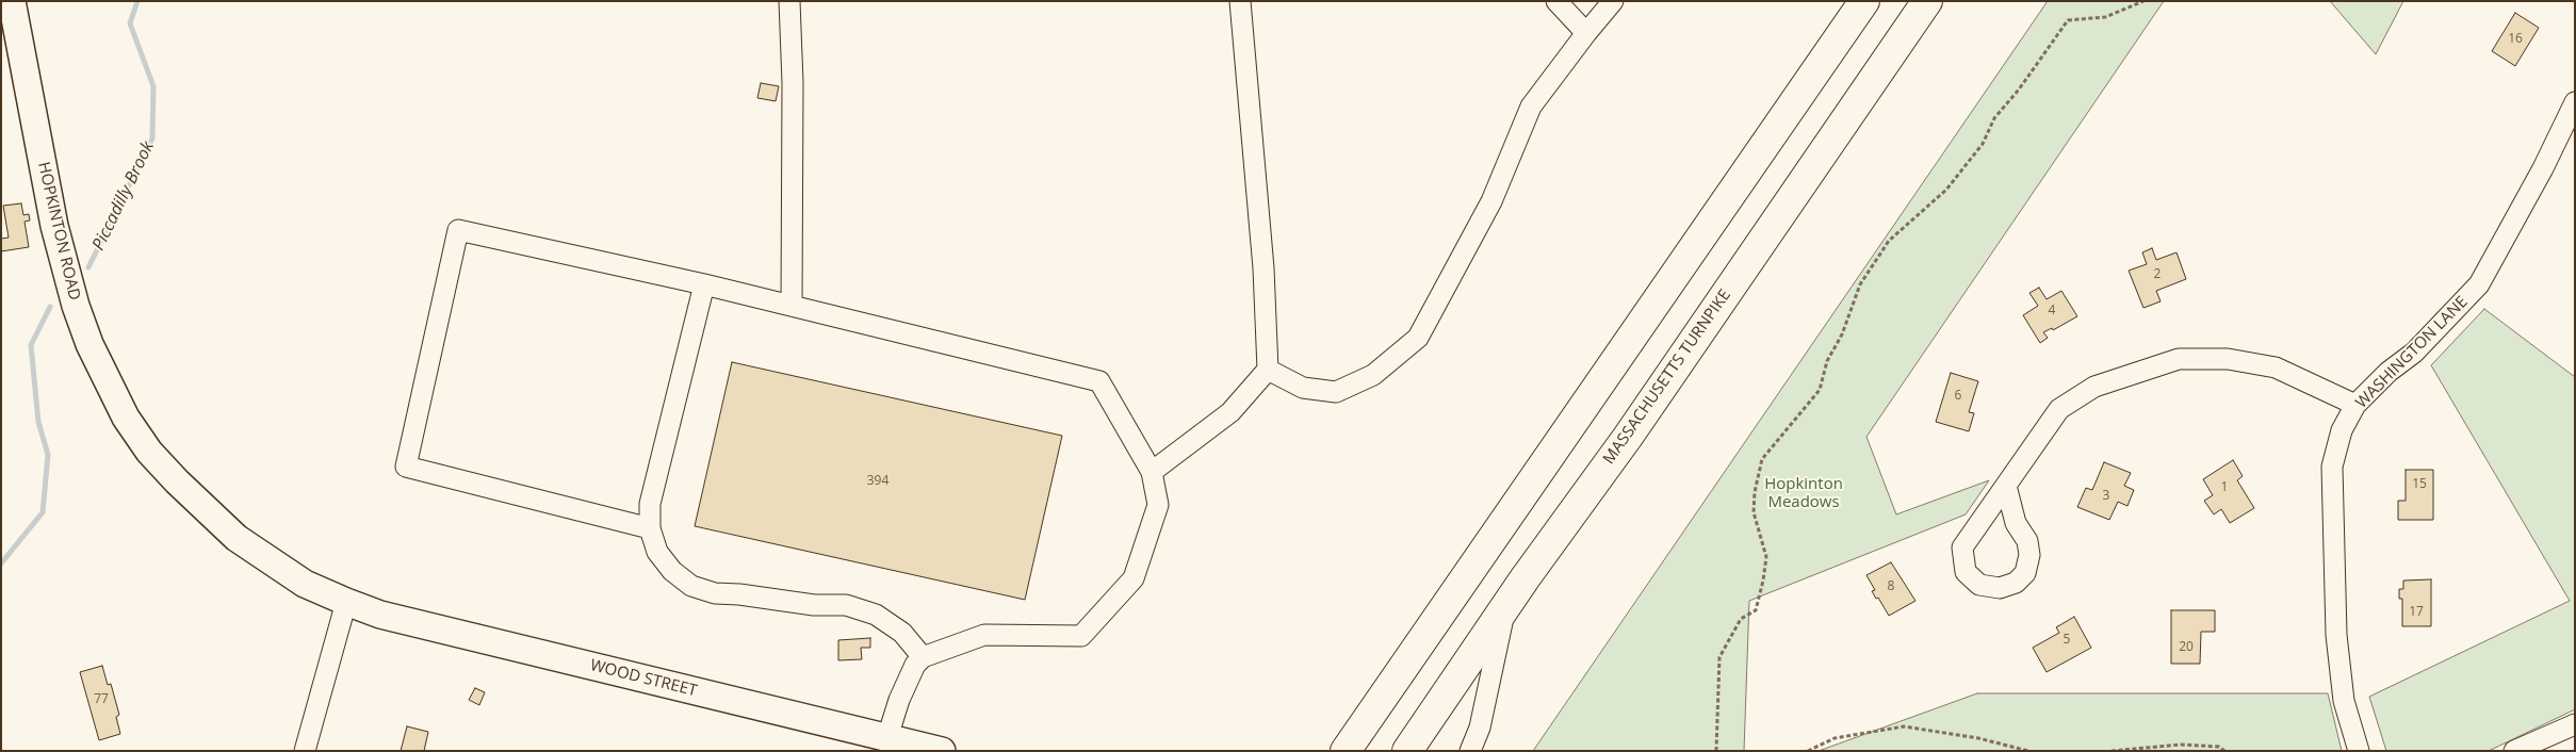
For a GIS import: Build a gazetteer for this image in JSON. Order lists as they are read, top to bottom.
{
  "streets": {
    "highway": ["MASSACHUSETTS TURNPIKE"],
    "main road": ["HOPKINTON ROAD", "WOOD STREET"],
    "street": ["WASHINGTON LANE"]
  },
  "crossings": [
    ["HOPKINTON ROAD", "WOOD STREET"]
  ],
  "water": ["Piccadilly Brook"],
  "parks": ["Hopkinton Meadows"],
  "house_numbers": [
    "16",
    "2",
    "4",
    "6",
    "394",
    "15",
    "1",
    "3",
    "8",
    "17",
    "5",
    "20",
    "77"
  ]
}
